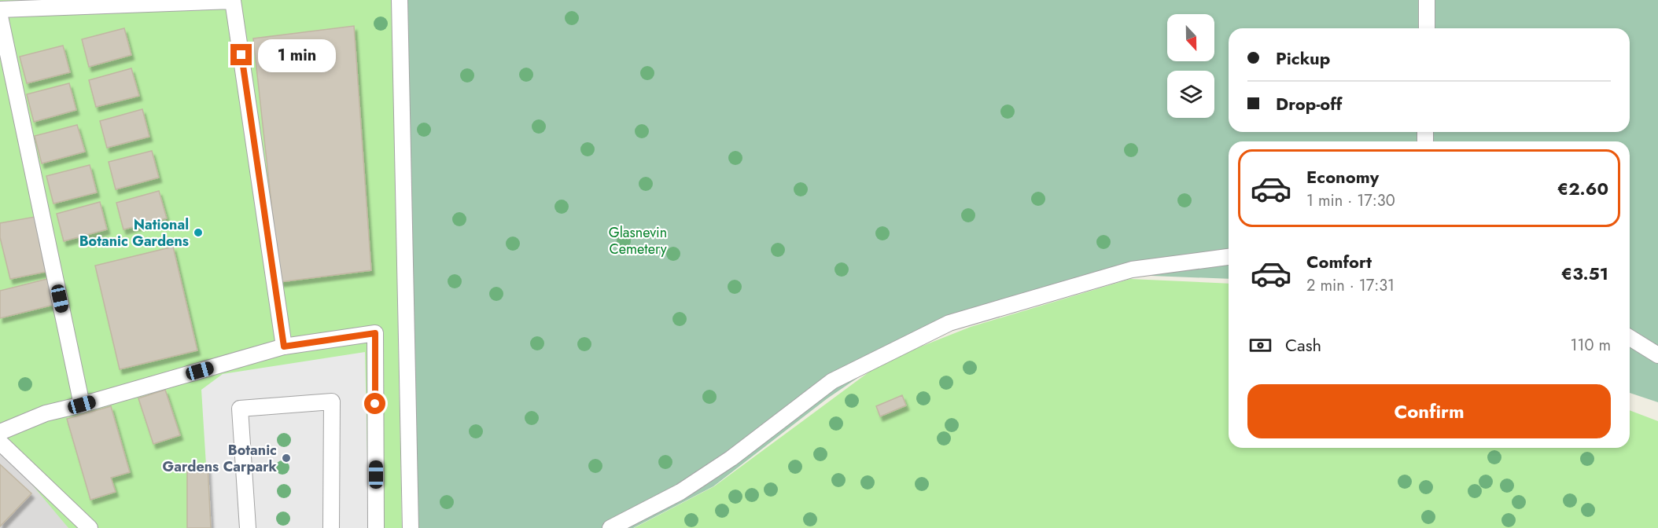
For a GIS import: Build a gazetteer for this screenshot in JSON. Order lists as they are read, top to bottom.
{
  "parks": ["Glasnevin Cemetery"],
  "places": ["National Botanic Gardens", "Botanic Gardens Carpark"],
  "north": "bottom",
  "page": {
    "banner": ["Pickup", "Drop-off"],
    "bubble": "1 min",
    "list": [
      {
        "name": "Economy",
        "note": "1 min · 17:30",
        "value": "€2.60"
      },
      {
        "name": "Comfort",
        "note": "2 min · 17:31",
        "value": "€3.51"
      }
    ],
    "pay": ["Cash", "110 m"],
    "buttons": "Confirm"
  }
}
